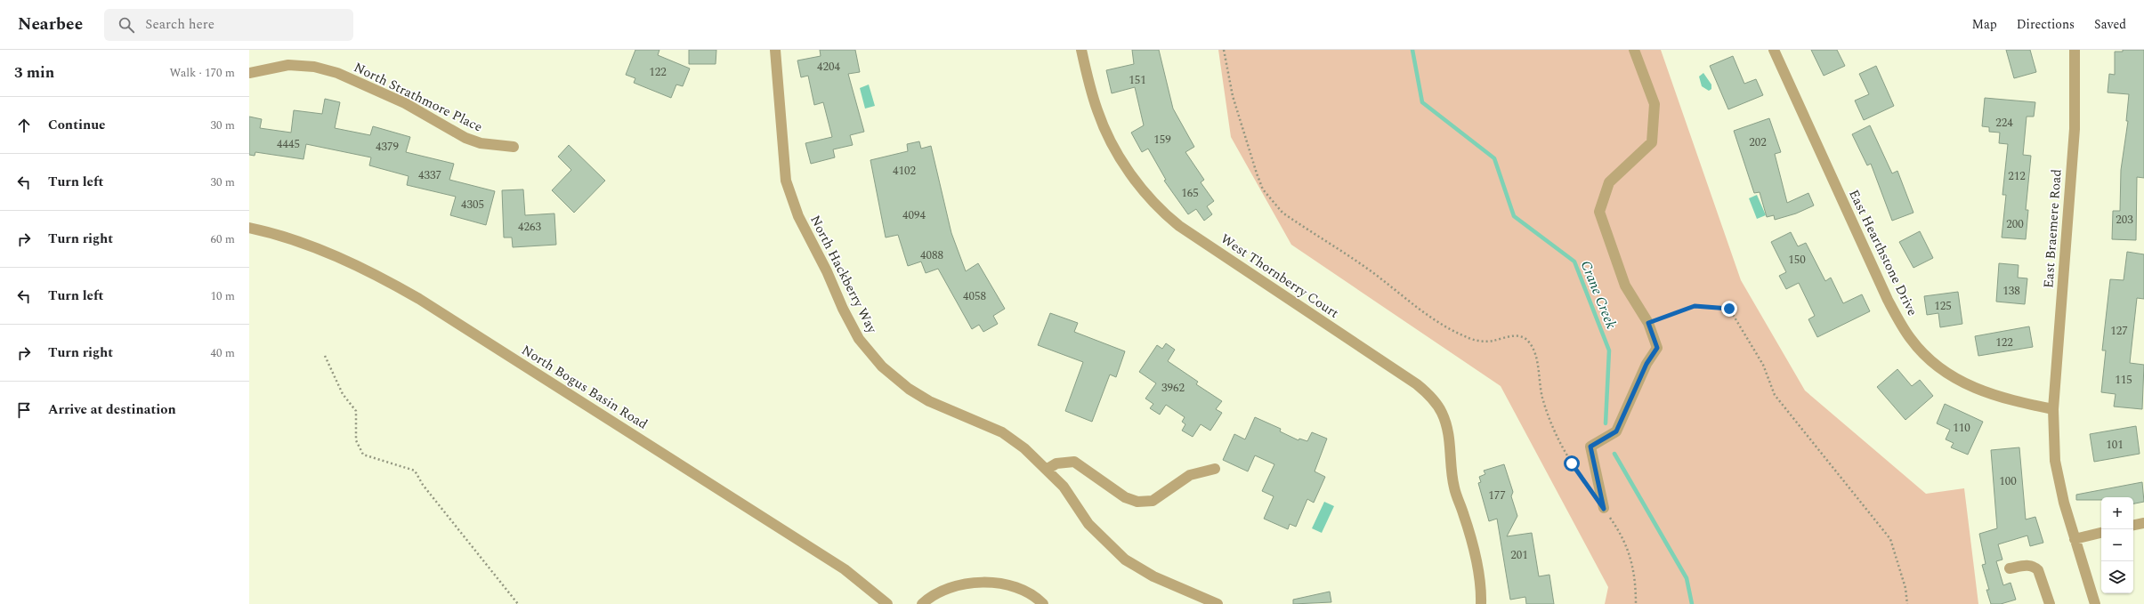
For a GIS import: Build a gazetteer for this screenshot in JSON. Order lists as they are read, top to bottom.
{
  "streets": {
    "street": [
      "North Strathmore Place",
      "East Braemere Road",
      "East Hearthstone Drive",
      "North Hackberry Way",
      "West Thornberry Court",
      "North Bogus Basin Road"
    ]
  },
  "crossings": [
    ["East Braemere Road", "East Hearthstone Drive"]
  ],
  "water": ["Crane Creek"],
  "house_numbers": [
    "4204",
    "122",
    "151",
    "224",
    "159",
    "202",
    "4445",
    "4379",
    "4102",
    "4337",
    "212",
    "165",
    "4305",
    "4094",
    "203",
    "200",
    "4263",
    "4088",
    "150",
    "138",
    "4058",
    "125",
    "127",
    "122",
    "115",
    "3962",
    "110",
    "101",
    "100",
    "177",
    "201"
  ],
  "page": {
    "header": "Nearbee",
    "search": "Search here",
    "nav": ["Map", "Directions", "Saved"],
    "heading": ["3 min", "Walk · 170 m"],
    "list": [
      ["Continue", "30 m"],
      ["Turn left", "30 m"],
      ["Turn right", "60 m"],
      ["Turn left", "10 m"],
      ["Turn right", "40 m"],
      "Arrive at destination"
    ],
    "map_buttons": ["+", "−"]
  }
}
